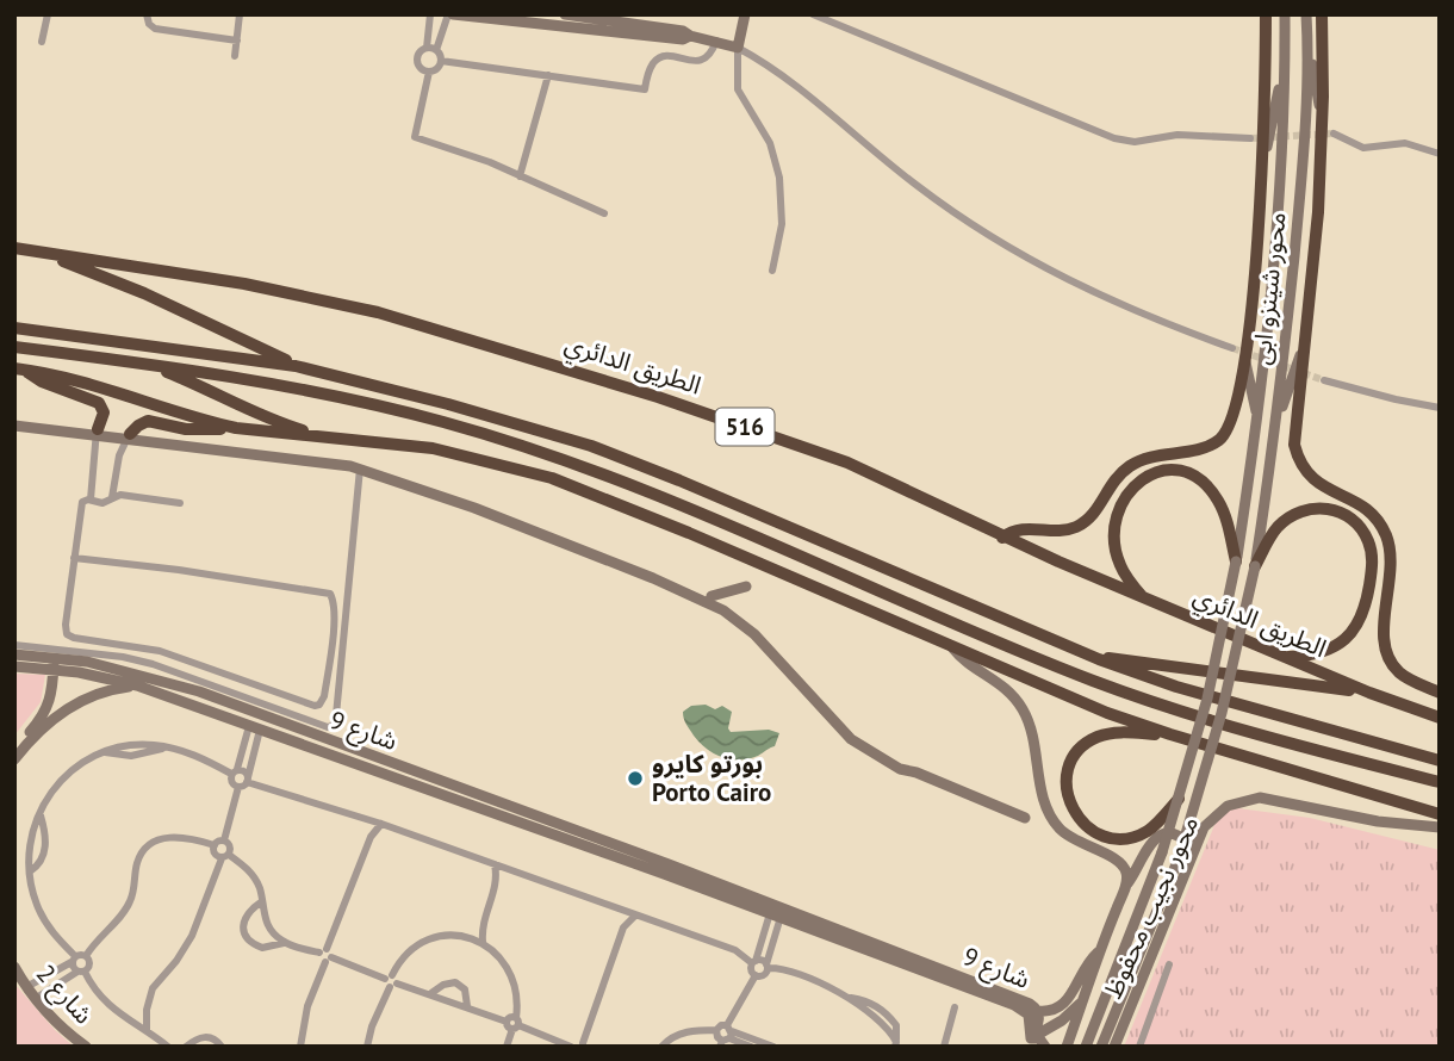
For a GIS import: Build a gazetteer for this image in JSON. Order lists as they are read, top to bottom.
{
  "streets": {
    "highway": ["الطريق الدائري", "516"],
    "street": [
      "محور شينزو ابى",
      "شارع 9",
      "محور نجيب محفوظ",
      "شارع 2"
    ]
  },
  "crossings": [
    ["الطريق الدائري", "516"]
  ],
  "places": ["بورتو كايرو Porto Cairo"]
}
